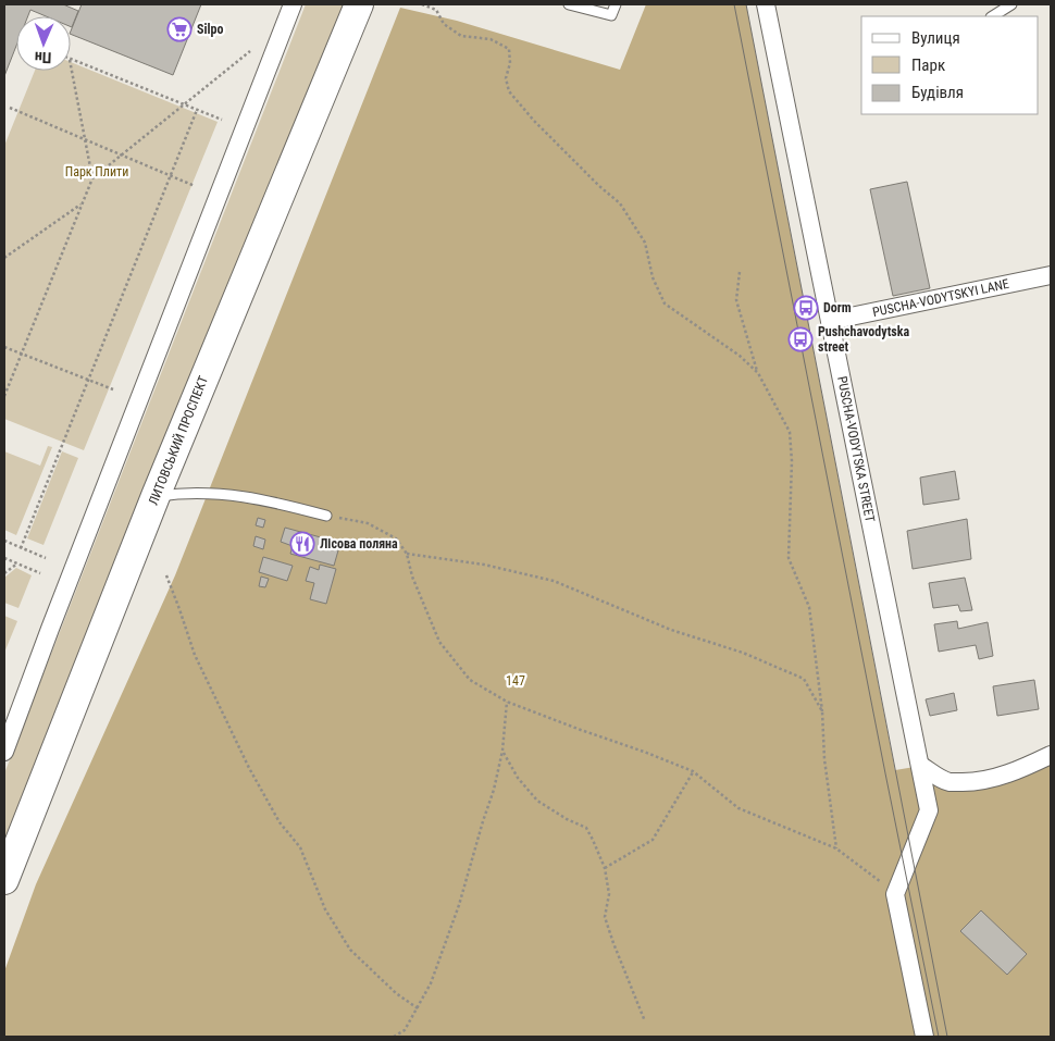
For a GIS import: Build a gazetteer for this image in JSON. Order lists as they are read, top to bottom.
{
  "streets": {
    "main road": ["ЛИТОВСЬКИЙ ПРОСПЕКТ"],
    "street": ["PUSCHA-VODYTSKYI LANE", "PUSCHA-VODYTSKA STREET"]
  },
  "crossings": [
    ["PUSCHA-VODYTSKYI LANE", "PUSCHA-VODYTSKA STREET"]
  ],
  "parks": ["Парк Плити", "147"],
  "places": {
    "supermarket": ["Silpo"],
    "bus stop": ["Dorm", "Pushchavodytska street"],
    "restaurant": ["Лісова поляна"]
  },
  "legend": ["Вулиця", "Парк", "Будівля"],
  "north": "bottom"
}
